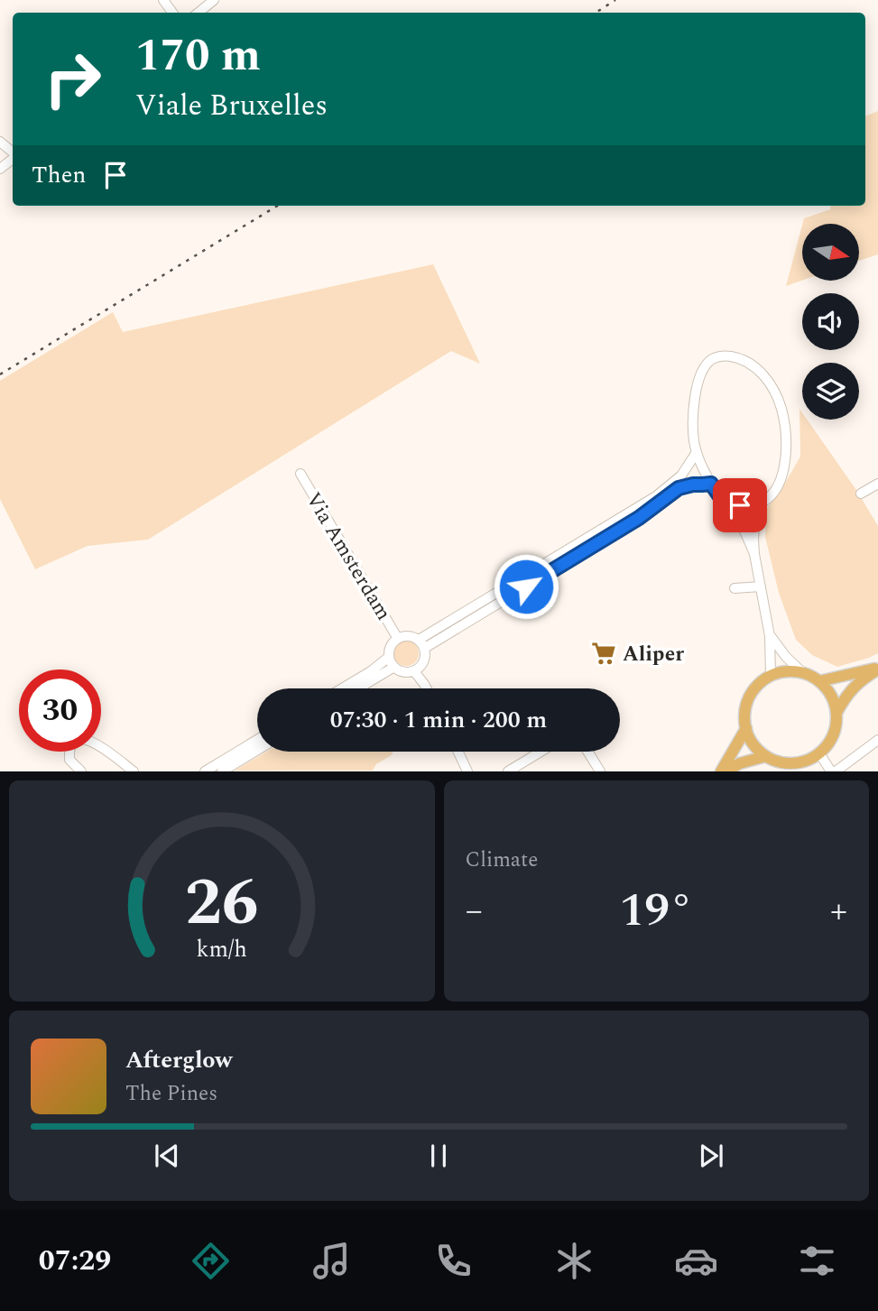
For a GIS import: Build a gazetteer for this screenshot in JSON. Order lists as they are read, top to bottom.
{
  "streets": {
    "street": ["Via Amsterdam"]
  },
  "places": {
    "supermarket": ["Aliper"]
  },
  "north": "right",
  "page": {
    "turn": ["170 m", "Viale Bruxelles"],
    "then": "Then",
    "limit": "30",
    "trip": "07:30 · 1 min · 200 m",
    "tile": "Climate",
    "heat": ["−", "19°", "+"],
    "song": ["Afterglow", "The Pines"],
    "tabs": "07:29",
    "gauge": ["26", "km/h"]
  }
}
